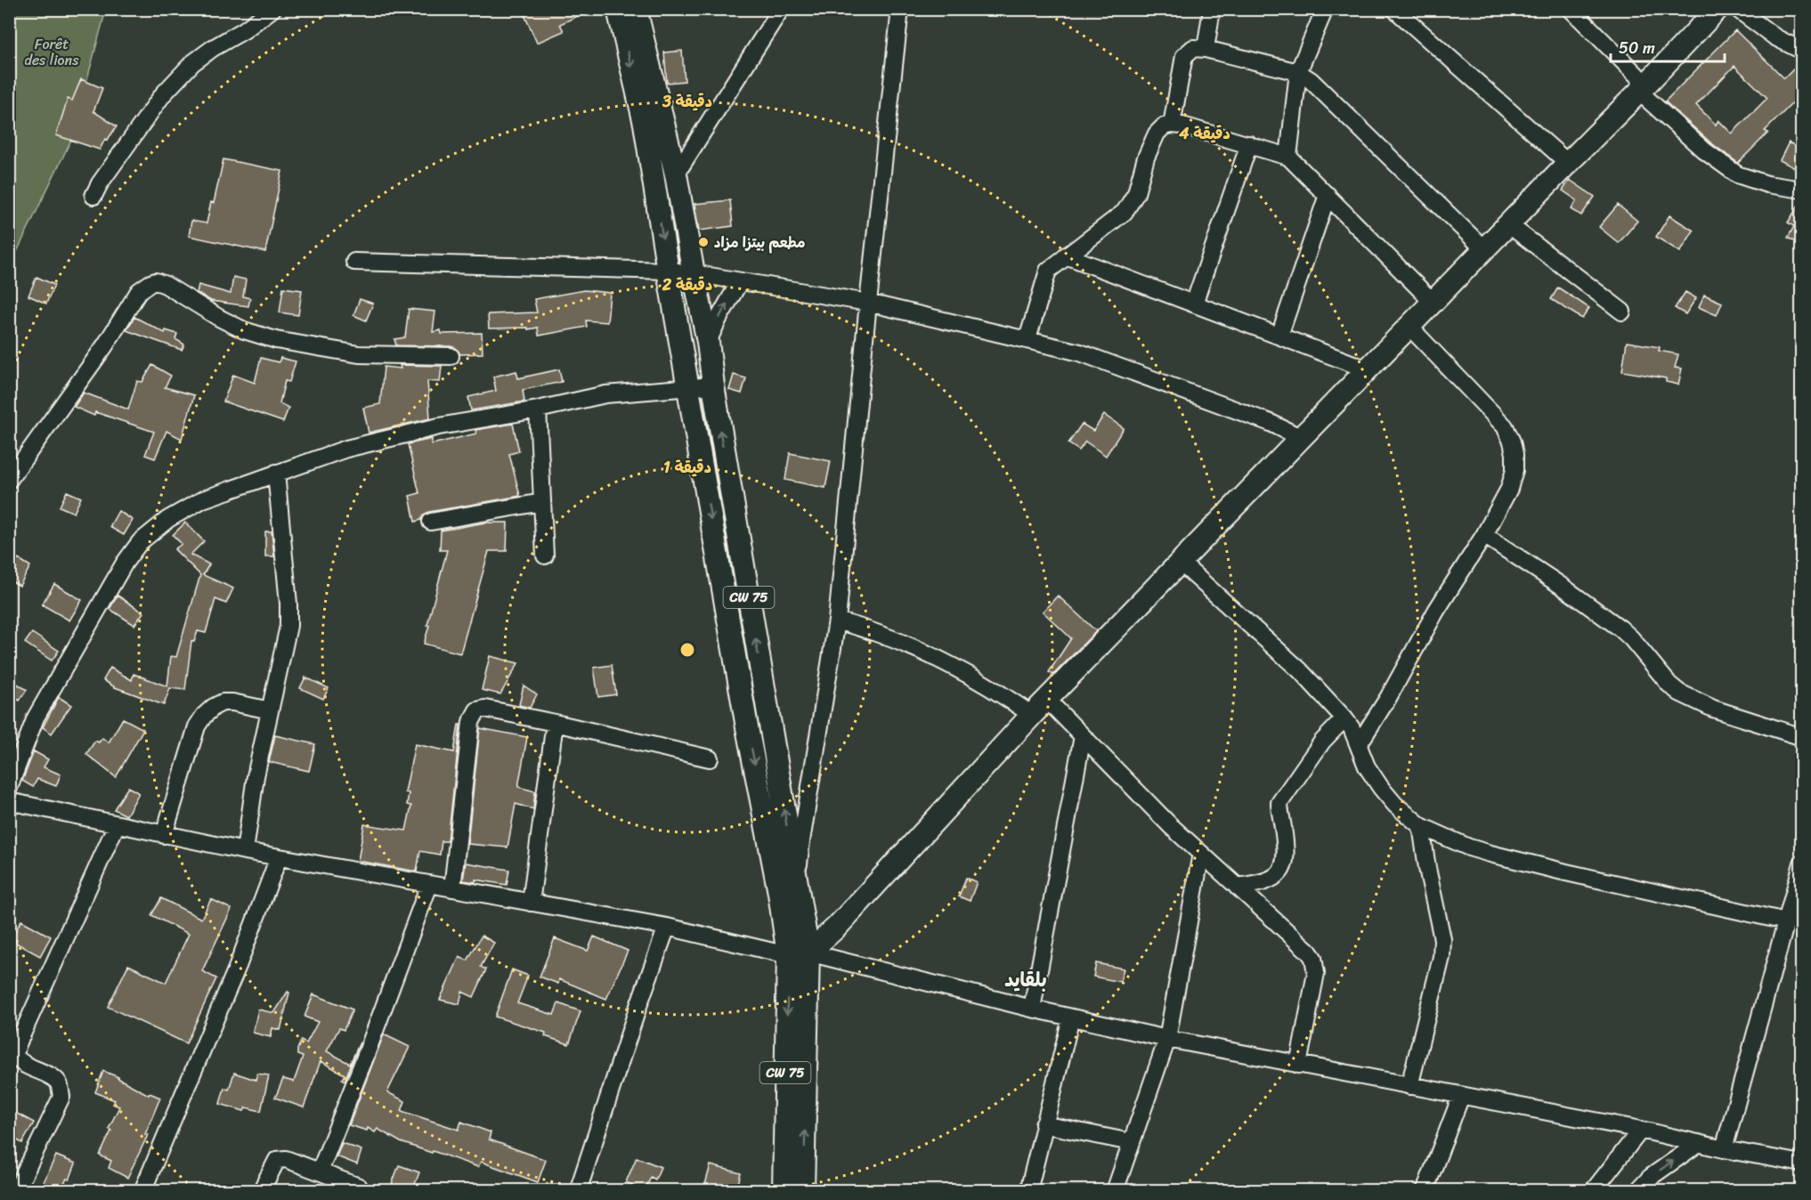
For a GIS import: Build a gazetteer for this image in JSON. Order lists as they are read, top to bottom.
{
  "streets": {
    "main road": ["CW 75"]
  },
  "districts": ["بلقايد"],
  "parks": ["Forêt des lions"],
  "places": ["مطعم بيتزا مزاد"],
  "scale_bar": "50 m",
  "rings": [
    "3 دقيقة",
    "4 دقيقة",
    "2 دقيقة",
    "1 دقيقة"
  ]
}
